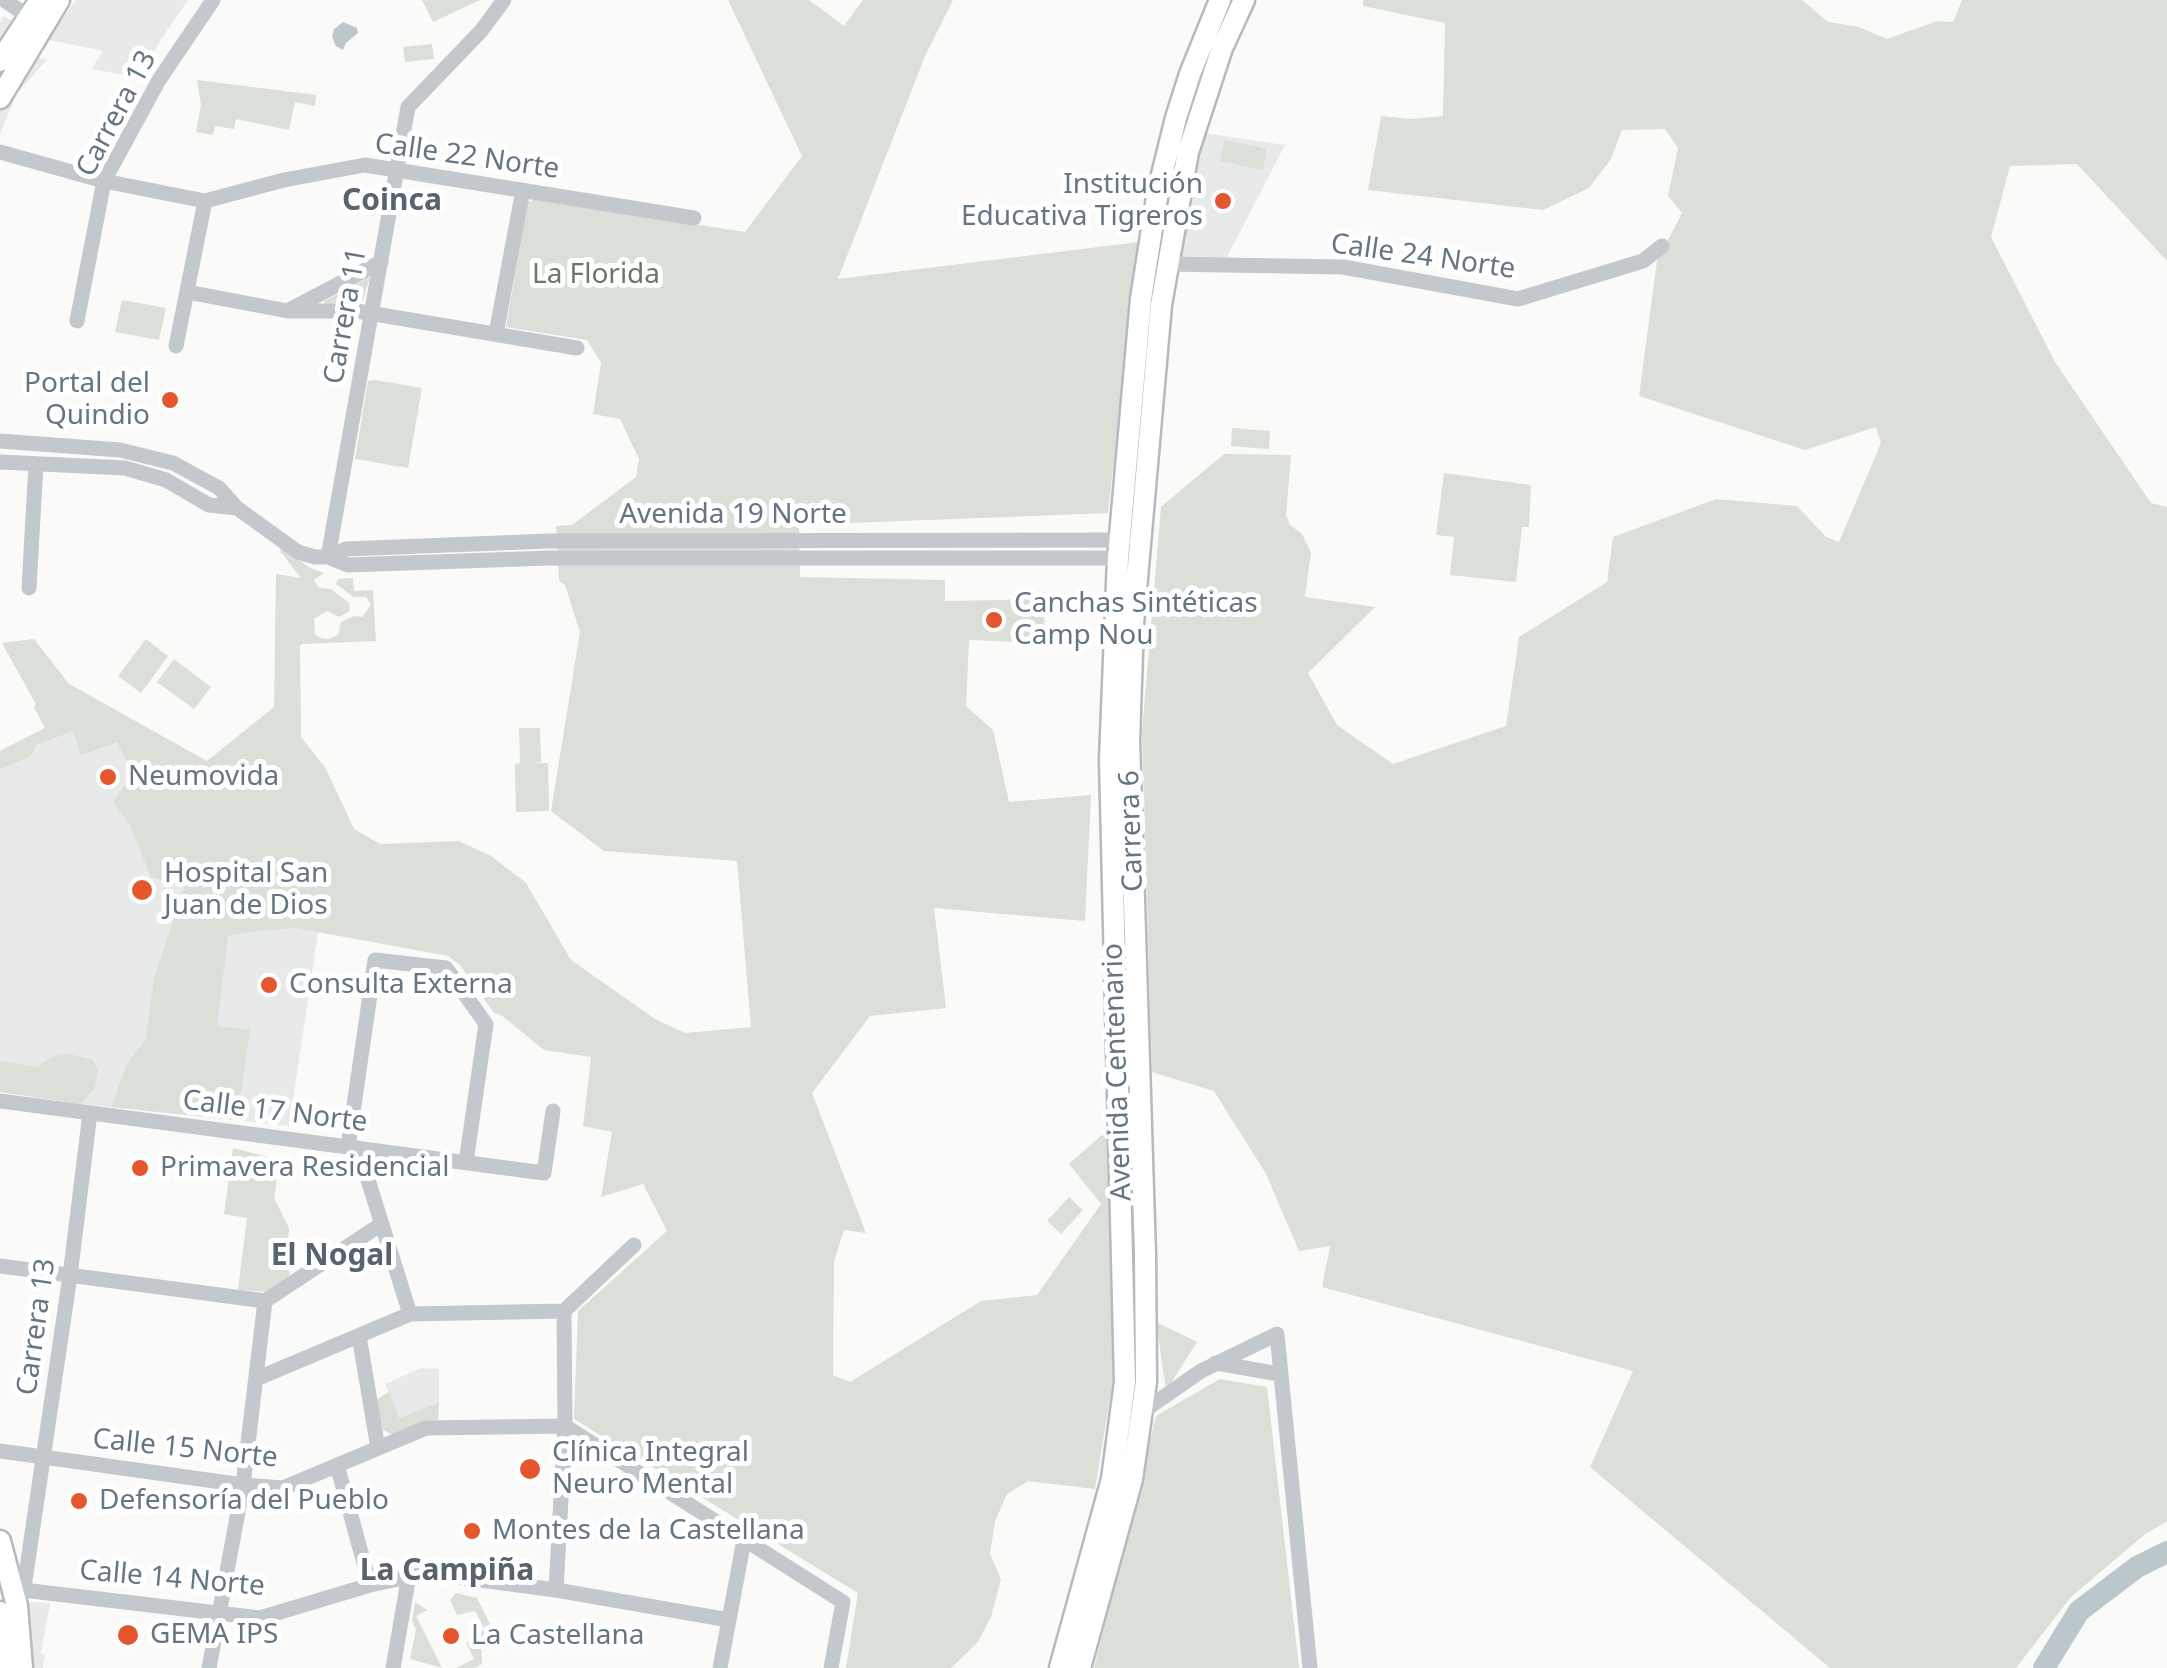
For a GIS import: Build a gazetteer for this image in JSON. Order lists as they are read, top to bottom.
{
  "streets": {
    "main road": ["Carrera 6", "Avenida Centenario"],
    "street": [
      "Carrera 13",
      "Calle 22 Norte",
      "Calle 24 Norte",
      "Carrera 11",
      "Avenida 19 Norte",
      "Calle 17 Norte",
      "Calle 15 Norte",
      "Calle 14 Norte"
    ]
  },
  "crossings": [
    ["Carrera 13", "Calle 22 Norte"],
    ["Carrera 13", "Calle 17 Norte"],
    ["Carrera 13", "Calle 15 Norte"],
    ["Carrera 13", "Calle 14 Norte"],
    ["Calle 22 Norte", "Carrera 11"],
    ["Calle 24 Norte", "Carrera 6"],
    ["Carrera 11", "Avenida 19 Norte"],
    ["Avenida 19 Norte", "Carrera 6"],
    ["Avenida 19 Norte", "Avenida Centenario"],
    ["Carrera 6", "Avenida Centenario"]
  ],
  "districts": ["Coinca", "El Nogal", "La Campiña"],
  "parks": ["La Florida"],
  "places": [
    "Institución Educativa Tigreros",
    "Portal del Quindio",
    "Canchas Sintéticas Camp Nou",
    "Neumovida",
    "Hospital San Juan de Dios",
    "Consulta Externa",
    "Primavera Residencial",
    "Clínica Integral Neuro Mental",
    "Defensoría del Pueblo",
    "Montes de la Castellana",
    "GEMA IPS",
    "La Castellana"
  ]
}
